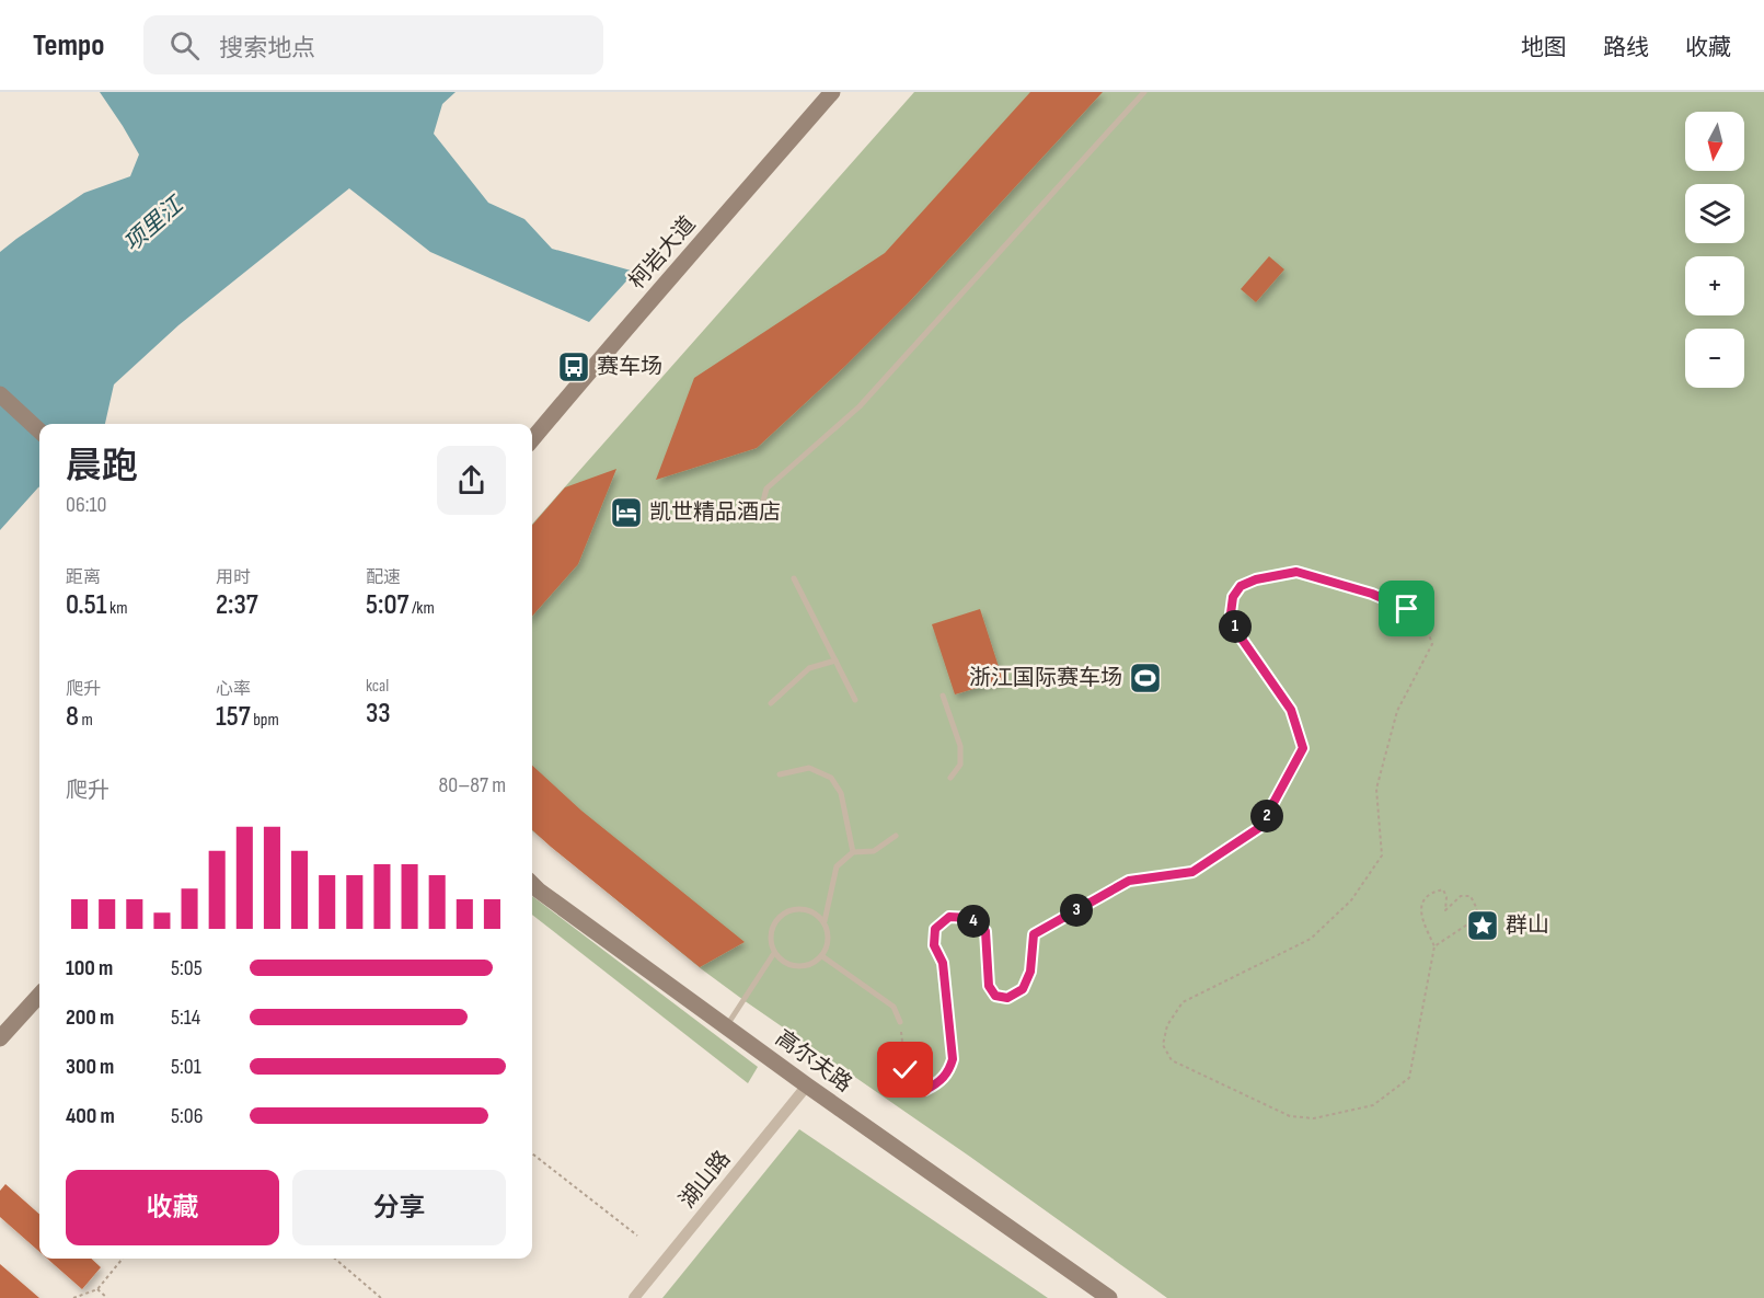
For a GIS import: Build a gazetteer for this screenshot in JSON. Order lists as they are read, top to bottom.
{
  "streets": {
    "street": ["柯岩大道", "高尔夫路", "湖山路"]
  },
  "crossings": [
    ["高尔夫路", "湖山路"]
  ],
  "water": ["项里江"],
  "places": {
    "bus stop": ["赛车场"],
    "hotel": ["凯世精品酒店"],
    "sports": ["浙江国际赛车场"],
    "place": ["群山"]
  },
  "north": "bottom",
  "page": {
    "header": "Tempo",
    "search": "搜索地点",
    "nav": ["地图", "路线", "收藏"],
    "map_buttons": ["+", "−"],
    "heading": ["晨跑", "06:10"],
    "stats": [
      ["距离", "0.51 km"],
      ["用时", "2:37"],
      ["配速", "5:07 /km"],
      ["爬升", "8 m"],
      ["心率", "157 bpm"],
      ["kcal", "33"]
    ],
    "pins": [
      "1",
      "2",
      "3",
      "4"
    ],
    "chart": ["爬升", "80–87 m"],
    "list": [
      {
        "name": "100 m",
        "note": "5:05"
      },
      {
        "name": "200 m",
        "note": "5:14"
      },
      {
        "name": "300 m",
        "note": "5:01"
      },
      {
        "name": "400 m",
        "note": "5:06"
      }
    ],
    "buttons": ["收藏", "分享"]
  }
}
